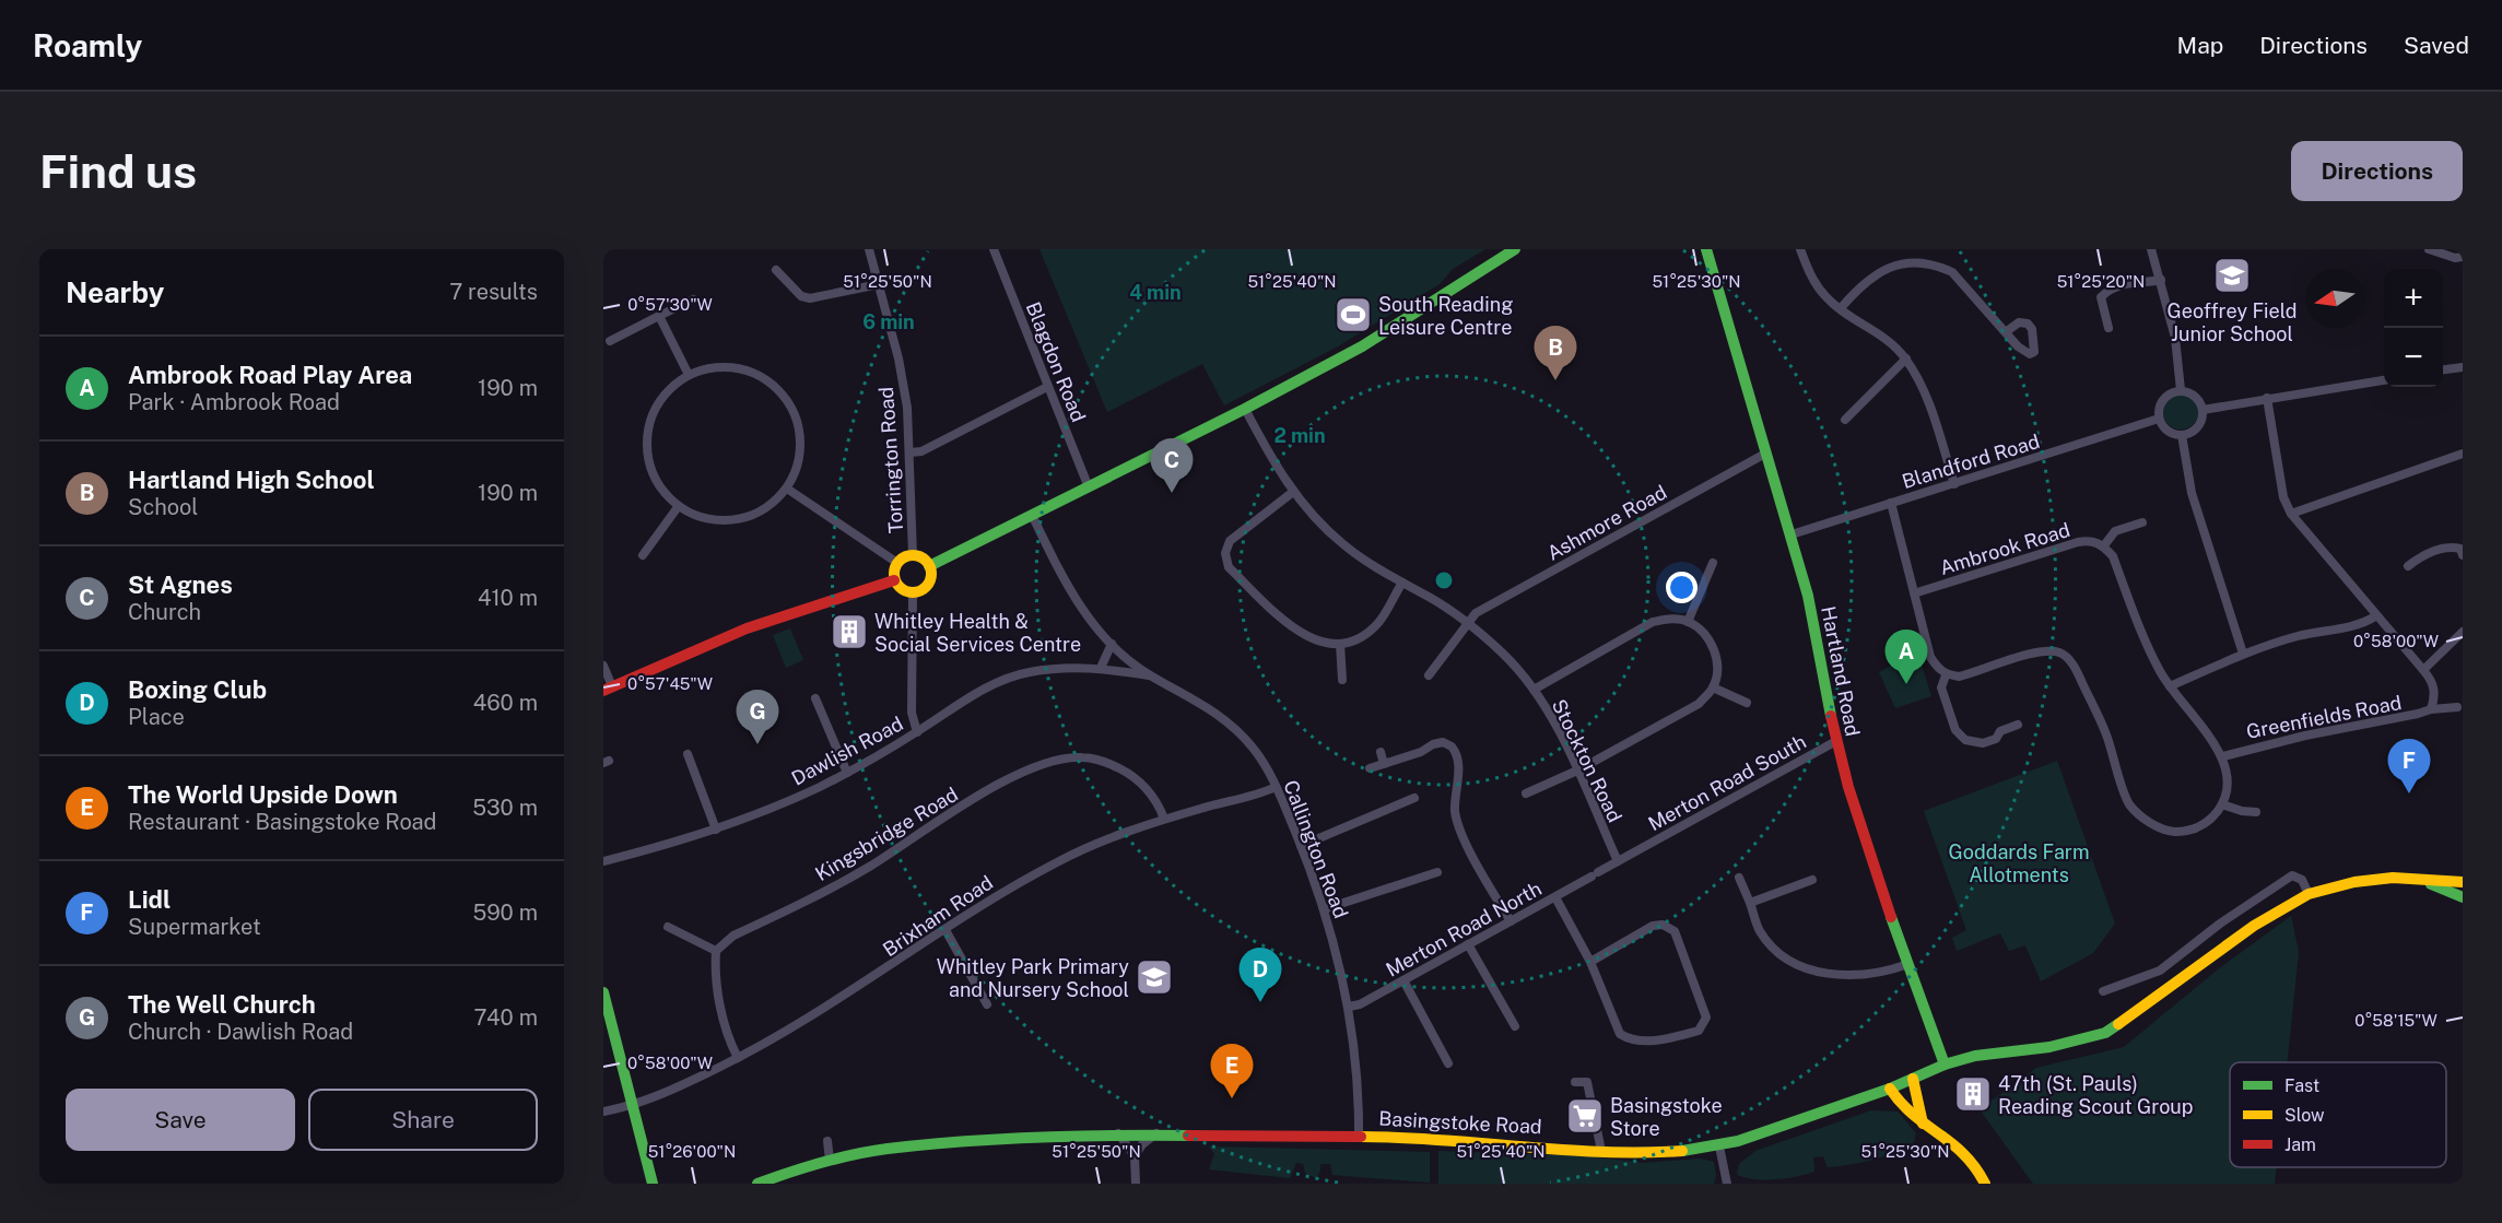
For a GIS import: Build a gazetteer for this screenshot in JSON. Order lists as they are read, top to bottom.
{
  "streets": {
    "street": [
      "Blagdon Road",
      "Torrington Road",
      "Blandford Road",
      "Ashmore Road",
      "Ambrook Road",
      "Hartland Road",
      "Greenfields Road",
      "Dawlish Road",
      "Stockton Road",
      "Merton Road South",
      "Kingsbridge Road",
      "Callington Road",
      "Brixham Road",
      "Merton Road North",
      "Basingstoke Road"
    ]
  },
  "crossings": [
    ["Blandford Road", "Hartland Road"],
    ["Ashmore Road", "Hartland Road"],
    ["Ashmore Road", "Stockton Road"],
    ["Hartland Road", "Merton Road South"],
    ["Hartland Road", "Basingstoke Road"],
    ["Dawlish Road", "Callington Road"],
    ["Stockton Road", "Merton Road South"],
    ["Merton Road South", "Merton Road North"],
    ["Kingsbridge Road", "Brixham Road"],
    ["Callington Road", "Brixham Road"],
    ["Callington Road", "Merton Road North"],
    ["Callington Road", "Basingstoke Road"]
  ],
  "parks": ["Goddards Farm Allotments"],
  "places": {
    "school or university": ["Geoffrey Field Junior School", "Whitley Park Primary and Nursery School"],
    "sports": ["South Reading Leisure Centre"],
    "building": ["Whitley Health & Social Services Centre", "47th (St. Pauls) Reading Scout Group"],
    "supermarket": ["Basingstoke Store"]
  },
  "legend": ["Fast", "Slow", "Jam"],
  "north": "left",
  "page": {
    "header": "Roamly",
    "nav": ["Map", "Directions", "Saved"],
    "buttons": [
      "Directions",
      ["Save", "Share"]
    ],
    "title": "Find us",
    "heading": ["Nearby", "7 results"],
    "map_buttons": ["+", "−"],
    "pins": [
      "B",
      "C",
      "A",
      "G",
      "F",
      "D",
      "E"
    ],
    "list": [
      {
        "mark": "A",
        "name": "Ambrook Road Play Area",
        "note": "Park · Ambrook Road",
        "value": "190 m"
      },
      {
        "mark": "B",
        "name": "Hartland High School",
        "note": "School",
        "value": "190 m"
      },
      {
        "mark": "C",
        "name": "St Agnes",
        "note": "Church",
        "value": "410 m"
      },
      {
        "mark": "D",
        "name": "Boxing Club",
        "note": "Place",
        "value": "460 m"
      },
      {
        "mark": "E",
        "name": "The World Upside Down",
        "note": "Restaurant · Basingstoke Road",
        "value": "530 m"
      },
      {
        "mark": "F",
        "name": "Lidl",
        "note": "Supermarket",
        "value": "590 m"
      },
      {
        "mark": "G",
        "name": "The Well Church",
        "note": "Church · Dawlish Road",
        "value": "740 m"
      }
    ]
  },
  "coordinates": [
    "51°25'50\"N",
    "51°25'40\"N",
    "51°25'30\"N",
    "51°25'20\"N",
    "0°57'30\"W",
    "0°58'00\"W",
    "0°57'45\"W",
    "0°58'15\"W",
    "51°26'00\"N"
  ],
  "rings": ["4 min", "6 min", "2 min"]
}
